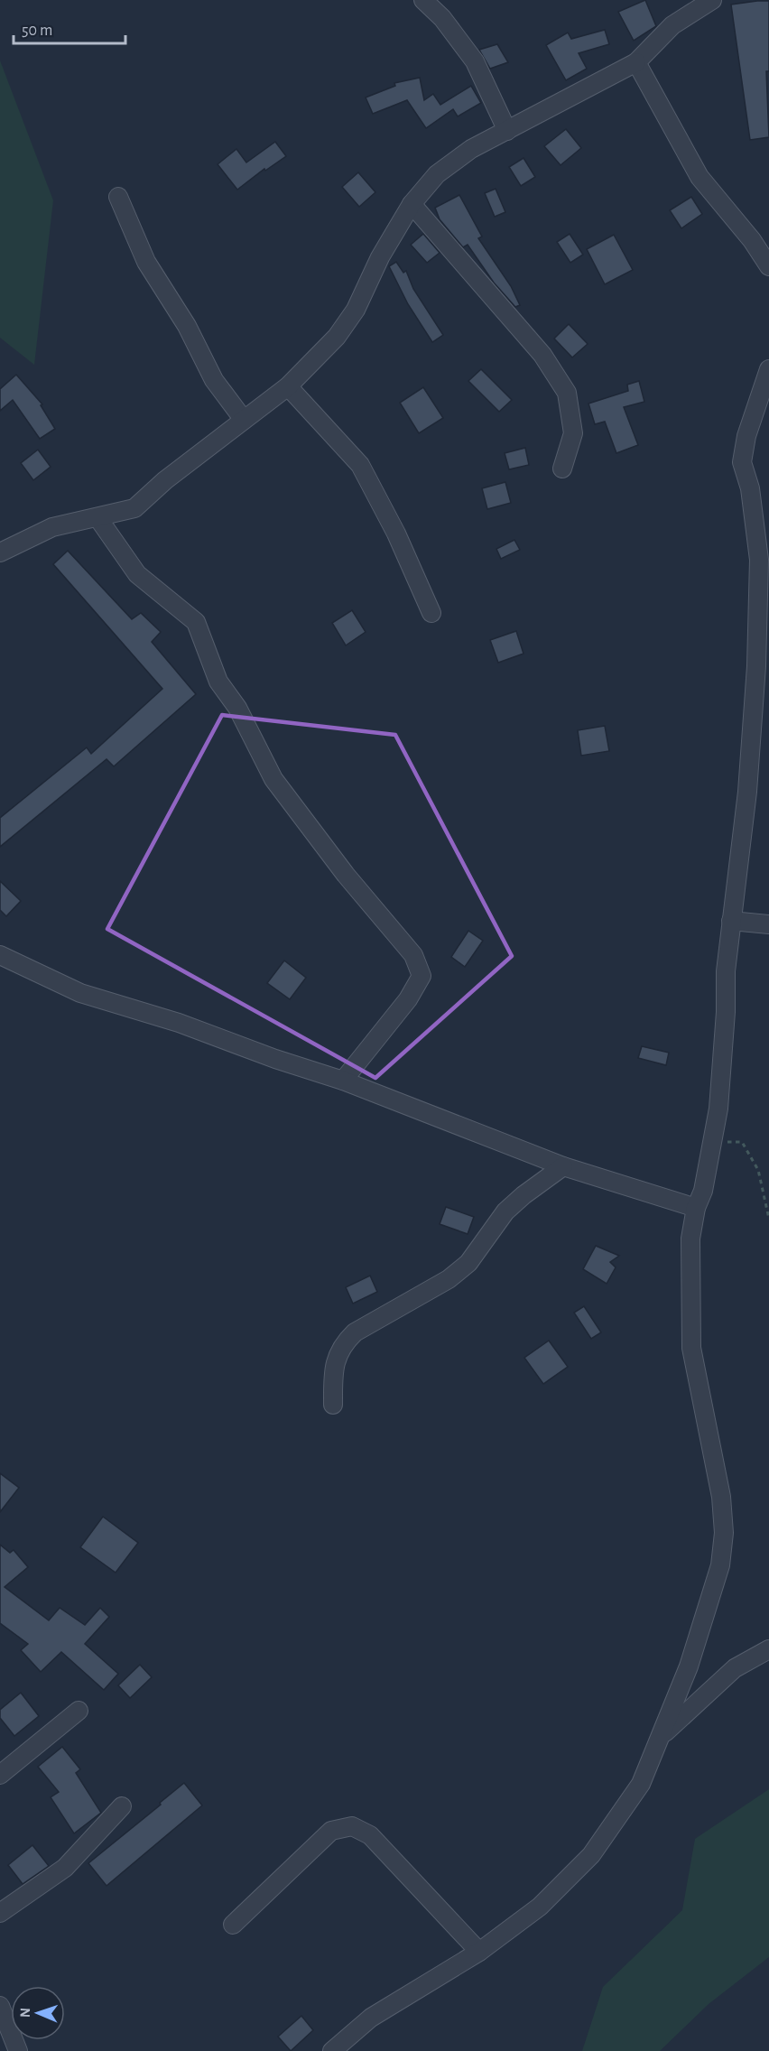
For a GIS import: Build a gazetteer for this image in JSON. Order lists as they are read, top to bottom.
{
  "scale_bar": "50 m",
  "north": "left"
}
